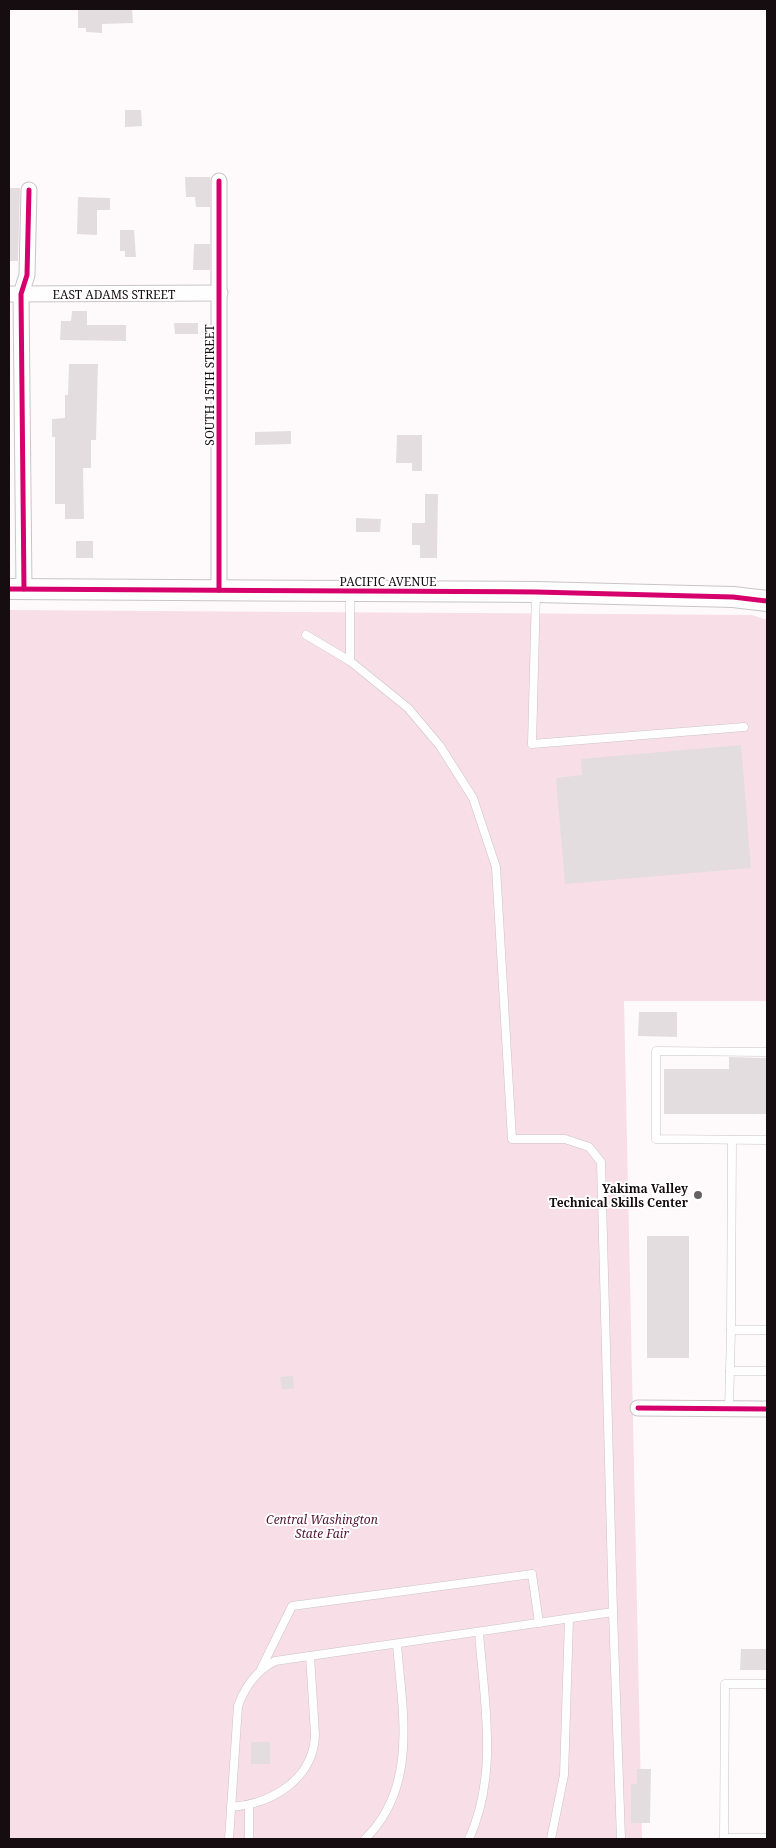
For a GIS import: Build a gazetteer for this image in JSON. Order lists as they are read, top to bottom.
{
  "streets": {
    "street": ["EAST ADAMS STREET", "SOUTH 15TH STREET", "PACIFIC AVENUE"]
  },
  "crossings": [
    ["EAST ADAMS STREET", "SOUTH 15TH STREET"],
    ["SOUTH 15TH STREET", "PACIFIC AVENUE"]
  ],
  "parks": ["Central Washington State Fair"],
  "places": ["Yakima Valley Technical Skills Center"]
}
